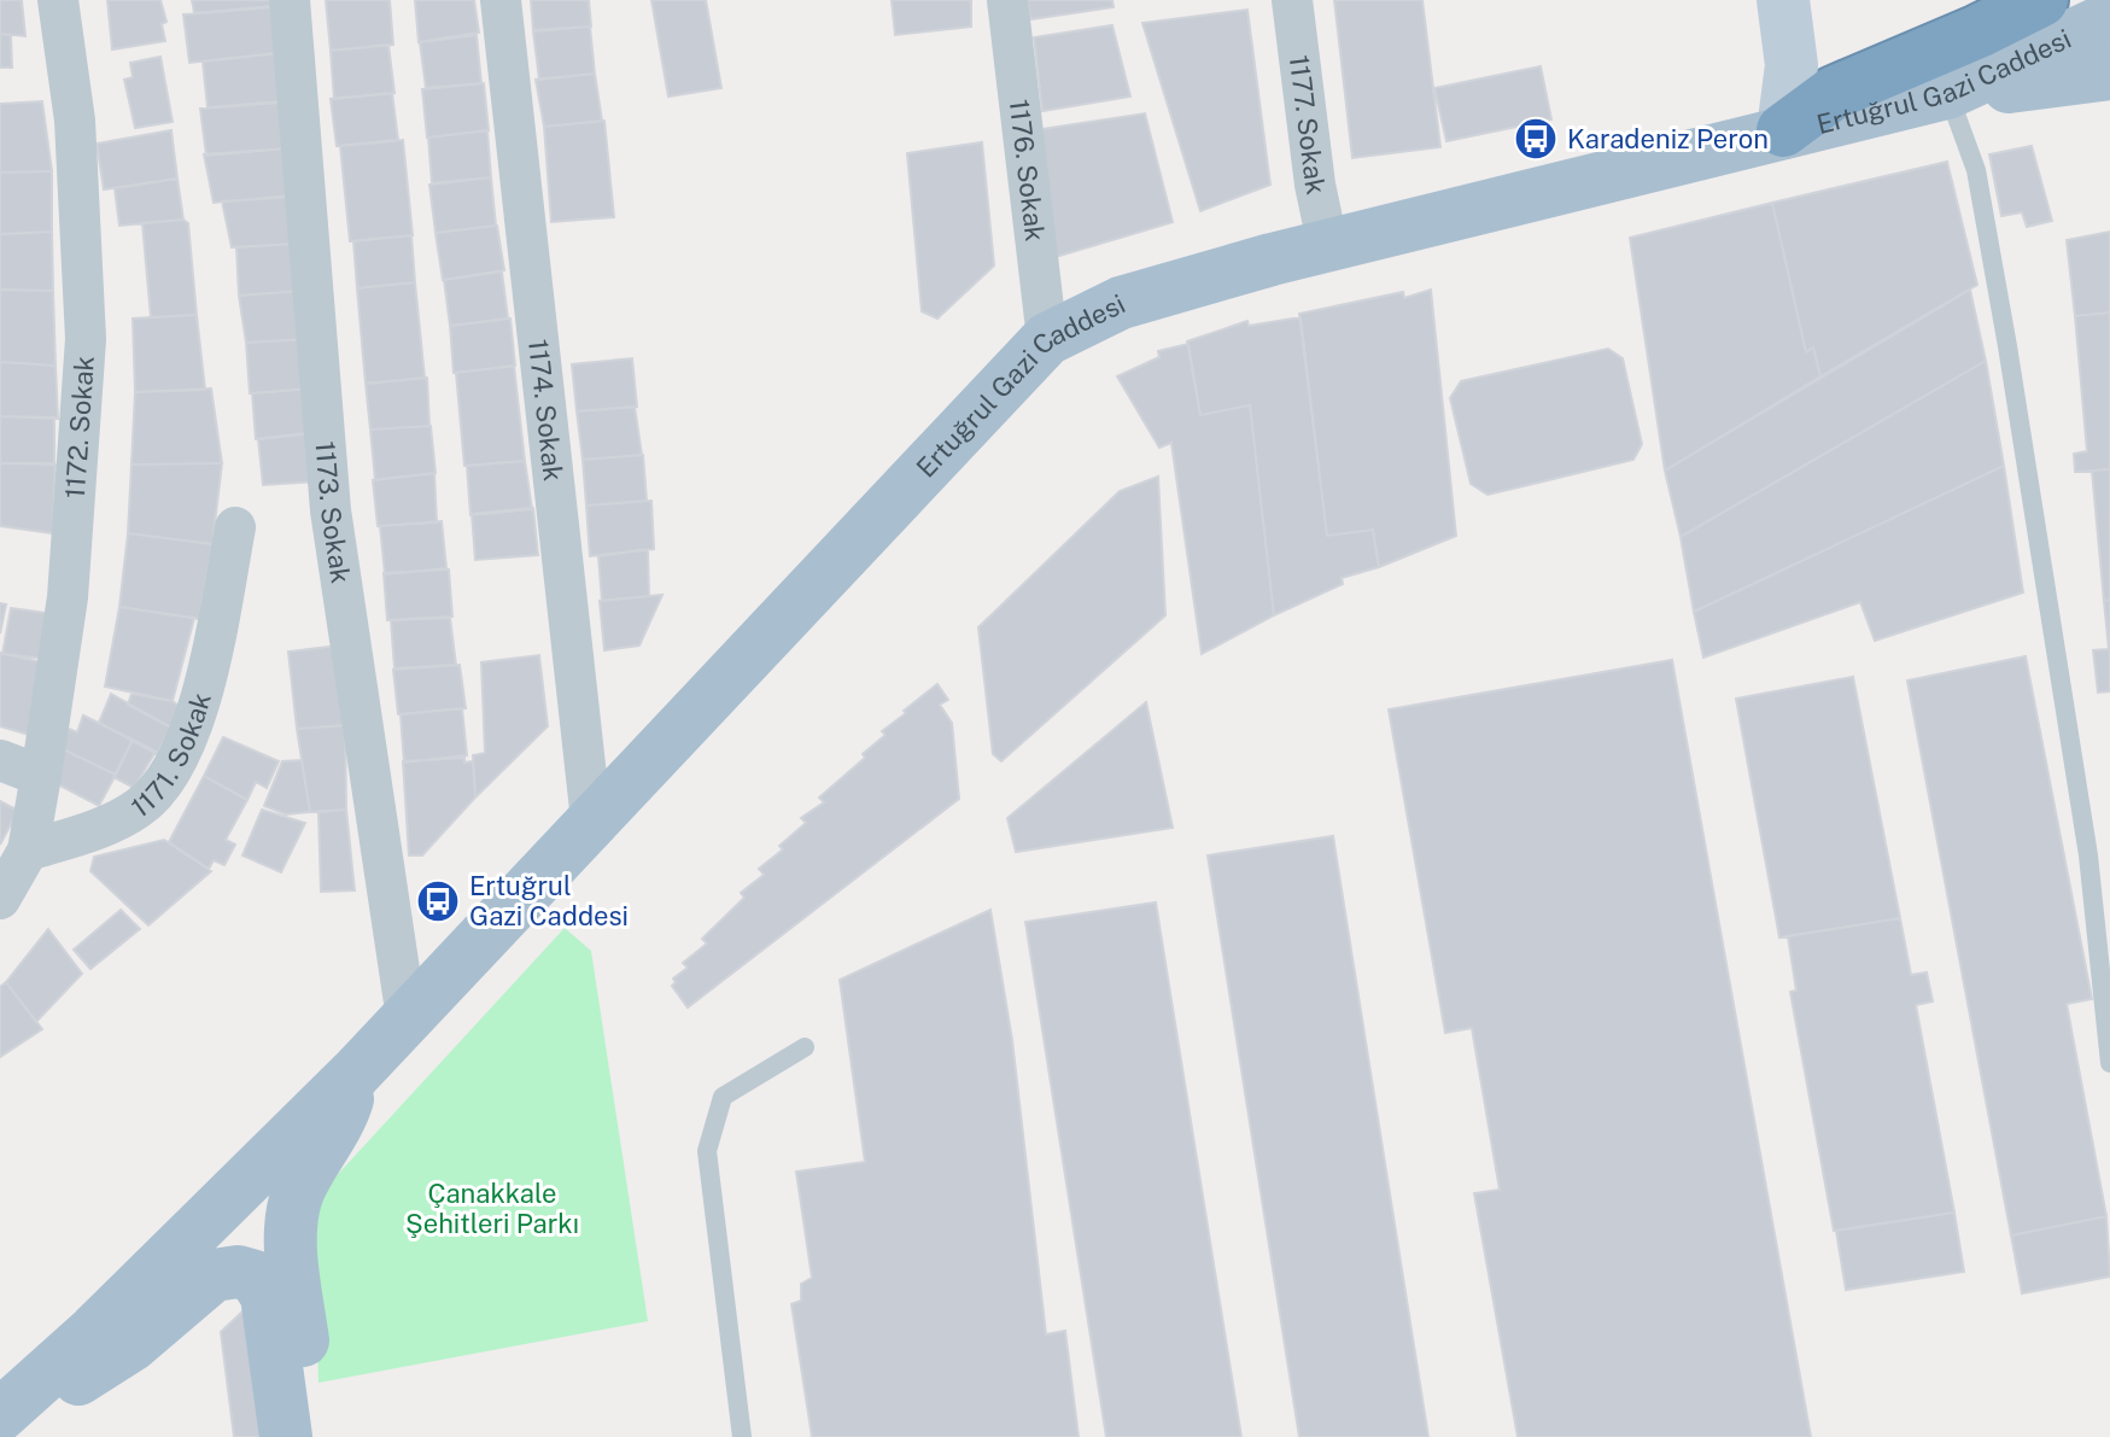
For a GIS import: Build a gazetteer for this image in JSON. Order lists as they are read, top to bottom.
{
  "streets": {
    "main road": ["Ertuğrul Gazi Caddesi"],
    "street": [
      "1177. Sokak",
      "1176. Sokak",
      "1174. Sokak",
      "1172. Sokak",
      "1173. Sokak",
      "1171. Sokak"
    ]
  },
  "crossings": [
    ["Ertuğrul Gazi Caddesi", "1177. Sokak"],
    ["Ertuğrul Gazi Caddesi", "1176. Sokak"],
    ["Ertuğrul Gazi Caddesi", "1174. Sokak"],
    ["Ertuğrul Gazi Caddesi", "1173. Sokak"],
    ["1172. Sokak", "1171. Sokak"]
  ],
  "parks": ["Çanakkale Şehitleri Parkı"],
  "places": {
    "bus stop": ["Karadeniz Peron", "Ertuğrul Gazi Caddesi"]
  }
}
